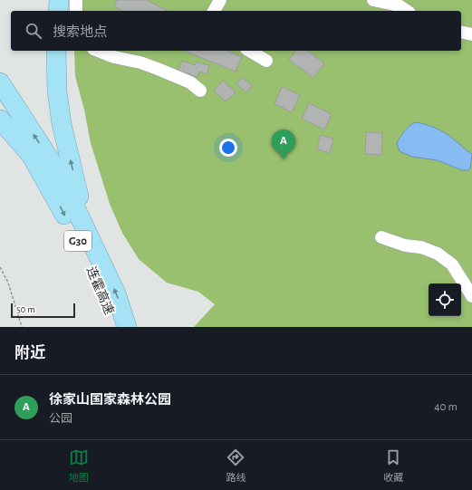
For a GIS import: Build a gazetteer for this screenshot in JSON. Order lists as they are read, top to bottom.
{
  "streets": {
    "highway": ["G30", "连霍高速"]
  },
  "scale_bar": "50 m",
  "page": {
    "search": "搜索地点",
    "pins": "A",
    "scale": "50 m",
    "heading": "附近",
    "list": [
      {
        "mark": "A",
        "name": "徐家山国家森林公园",
        "note": "公园",
        "value": "40 m"
      }
    ],
    "nav": ["地图", "路线", "收藏"]
  }
}
